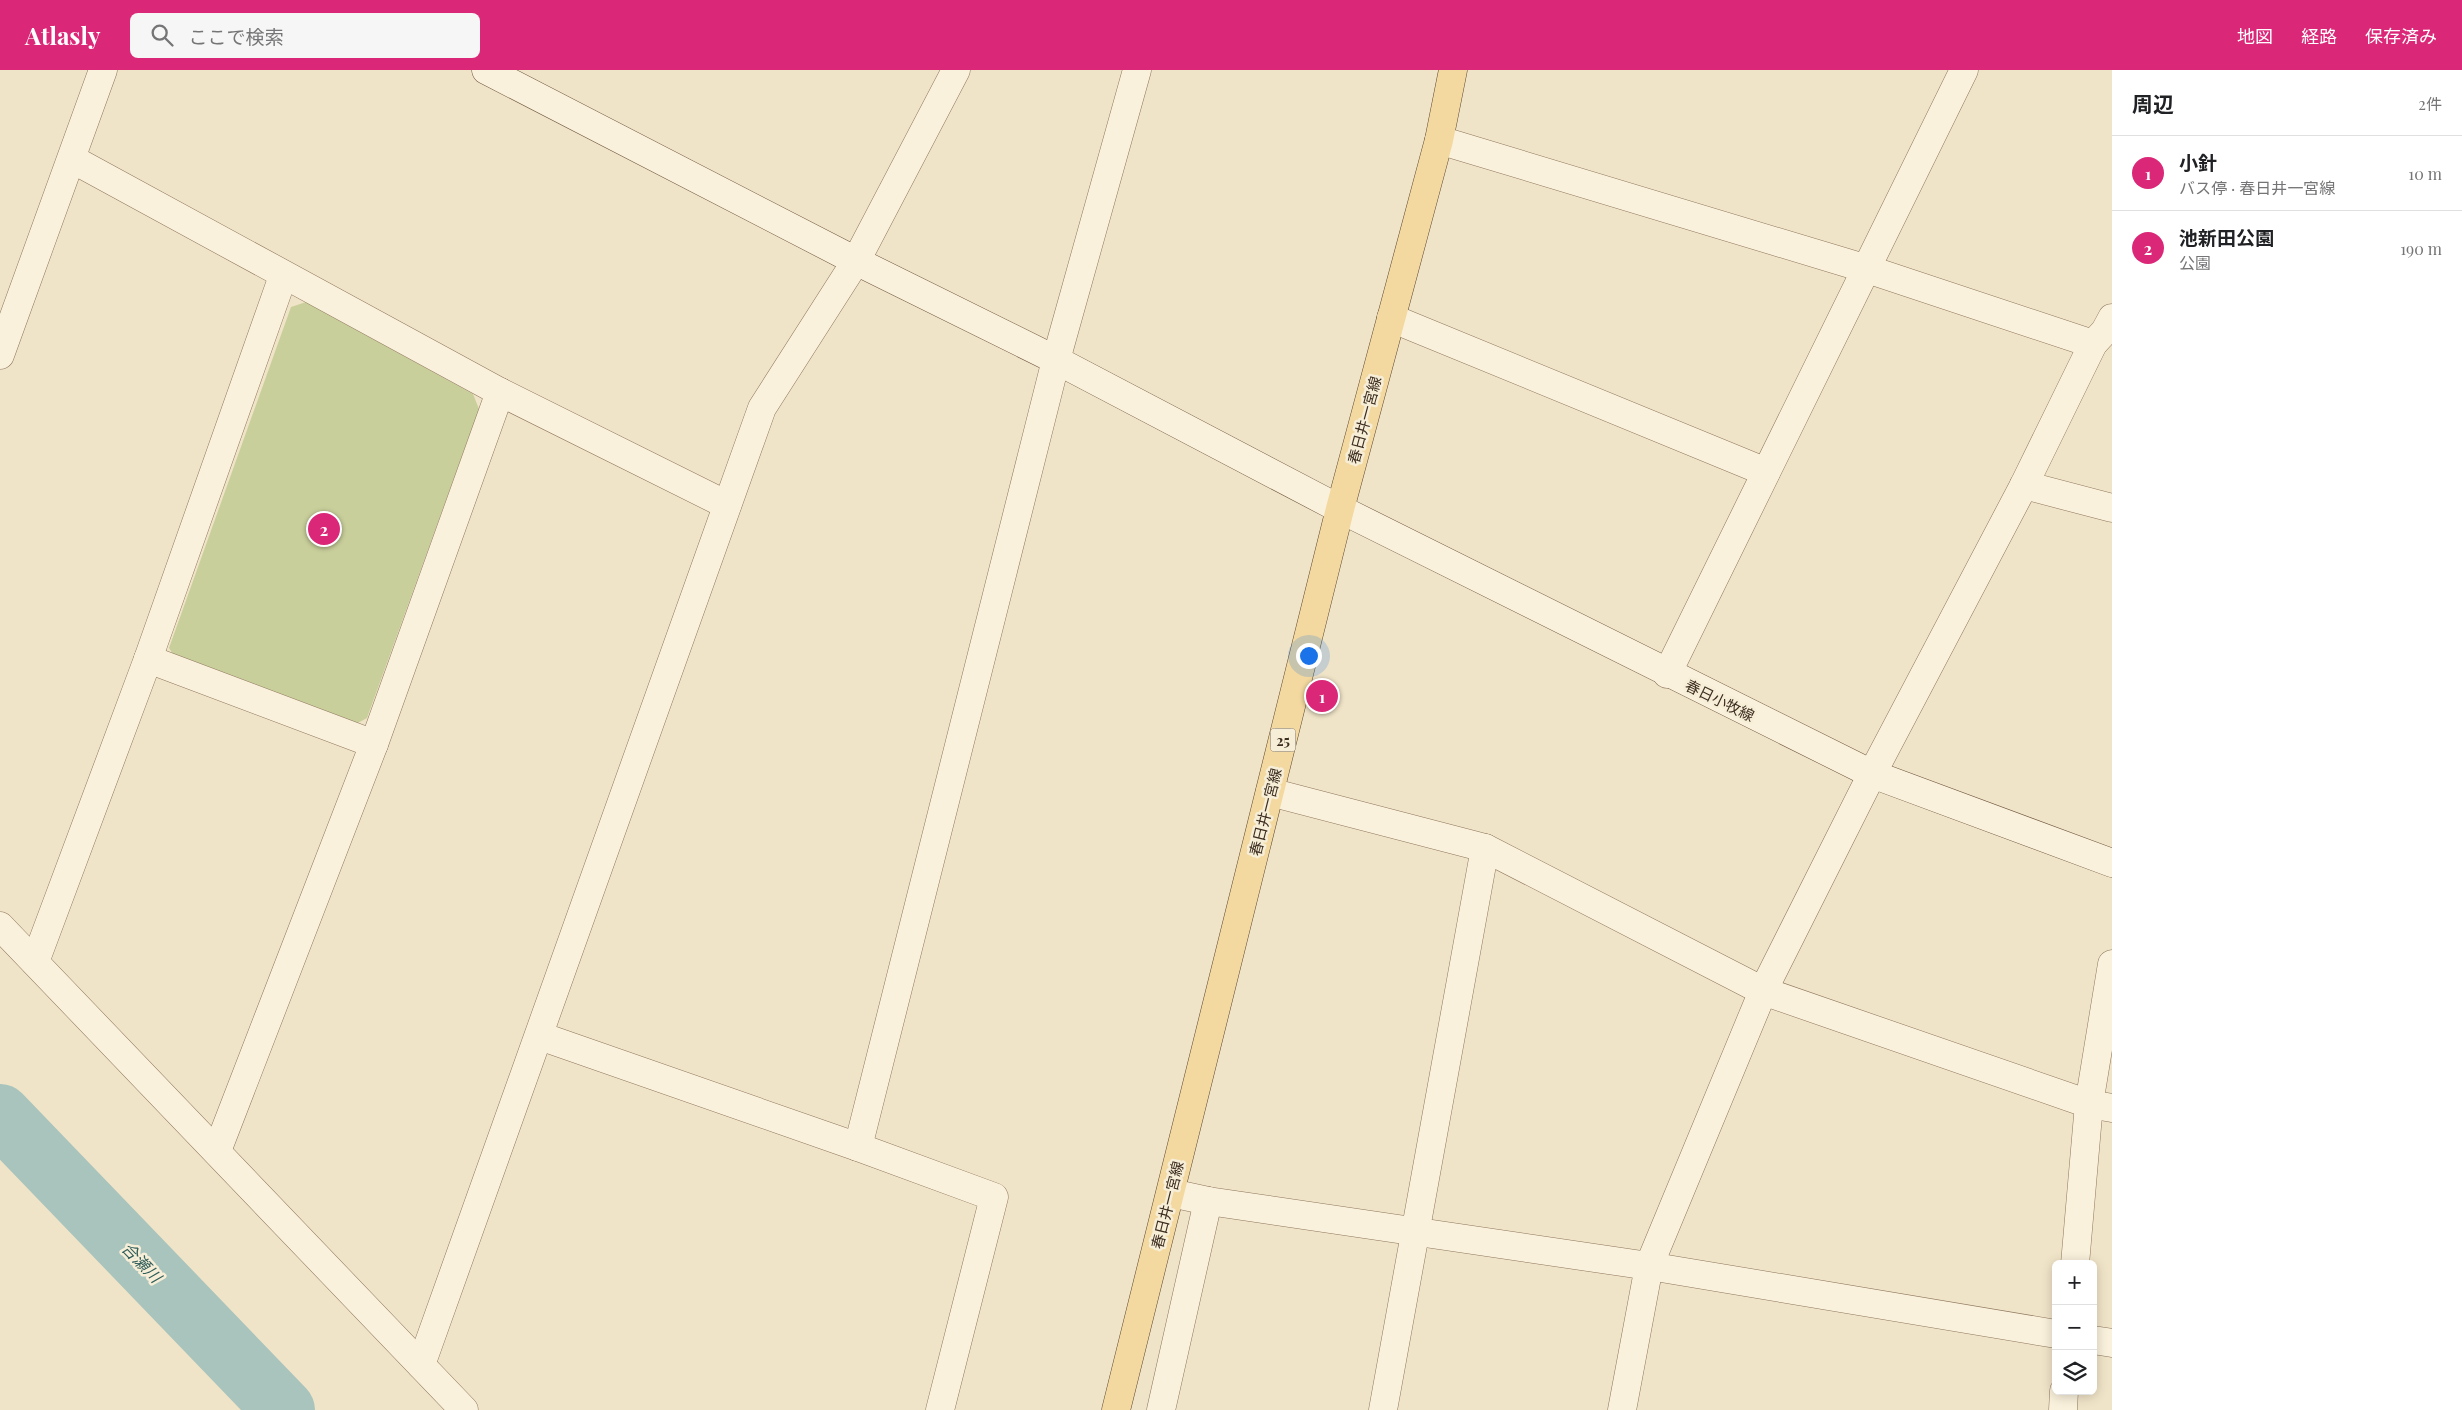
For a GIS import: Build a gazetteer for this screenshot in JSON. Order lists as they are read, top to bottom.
{
  "streets": {
    "main road": ["春日井一宮線", "25"],
    "street": ["春日小牧線"]
  },
  "crossings": [
    ["春日井一宮線", "春日小牧線"]
  ],
  "water": ["合瀬川"],
  "page": {
    "header": "Atlasly",
    "search": "ここで検索",
    "nav": ["地図", "経路", "保存済み"],
    "heading": ["周辺", "2件"],
    "list": [
      {
        "mark": "1",
        "name": "小針",
        "note": "バス停 · 春日井一宮線",
        "value": "10 m"
      },
      {
        "mark": "2",
        "name": "池新田公園",
        "note": "公園",
        "value": "190 m"
      }
    ],
    "pins": ["2", "1"],
    "map_buttons": ["+", "−"]
  }
}
